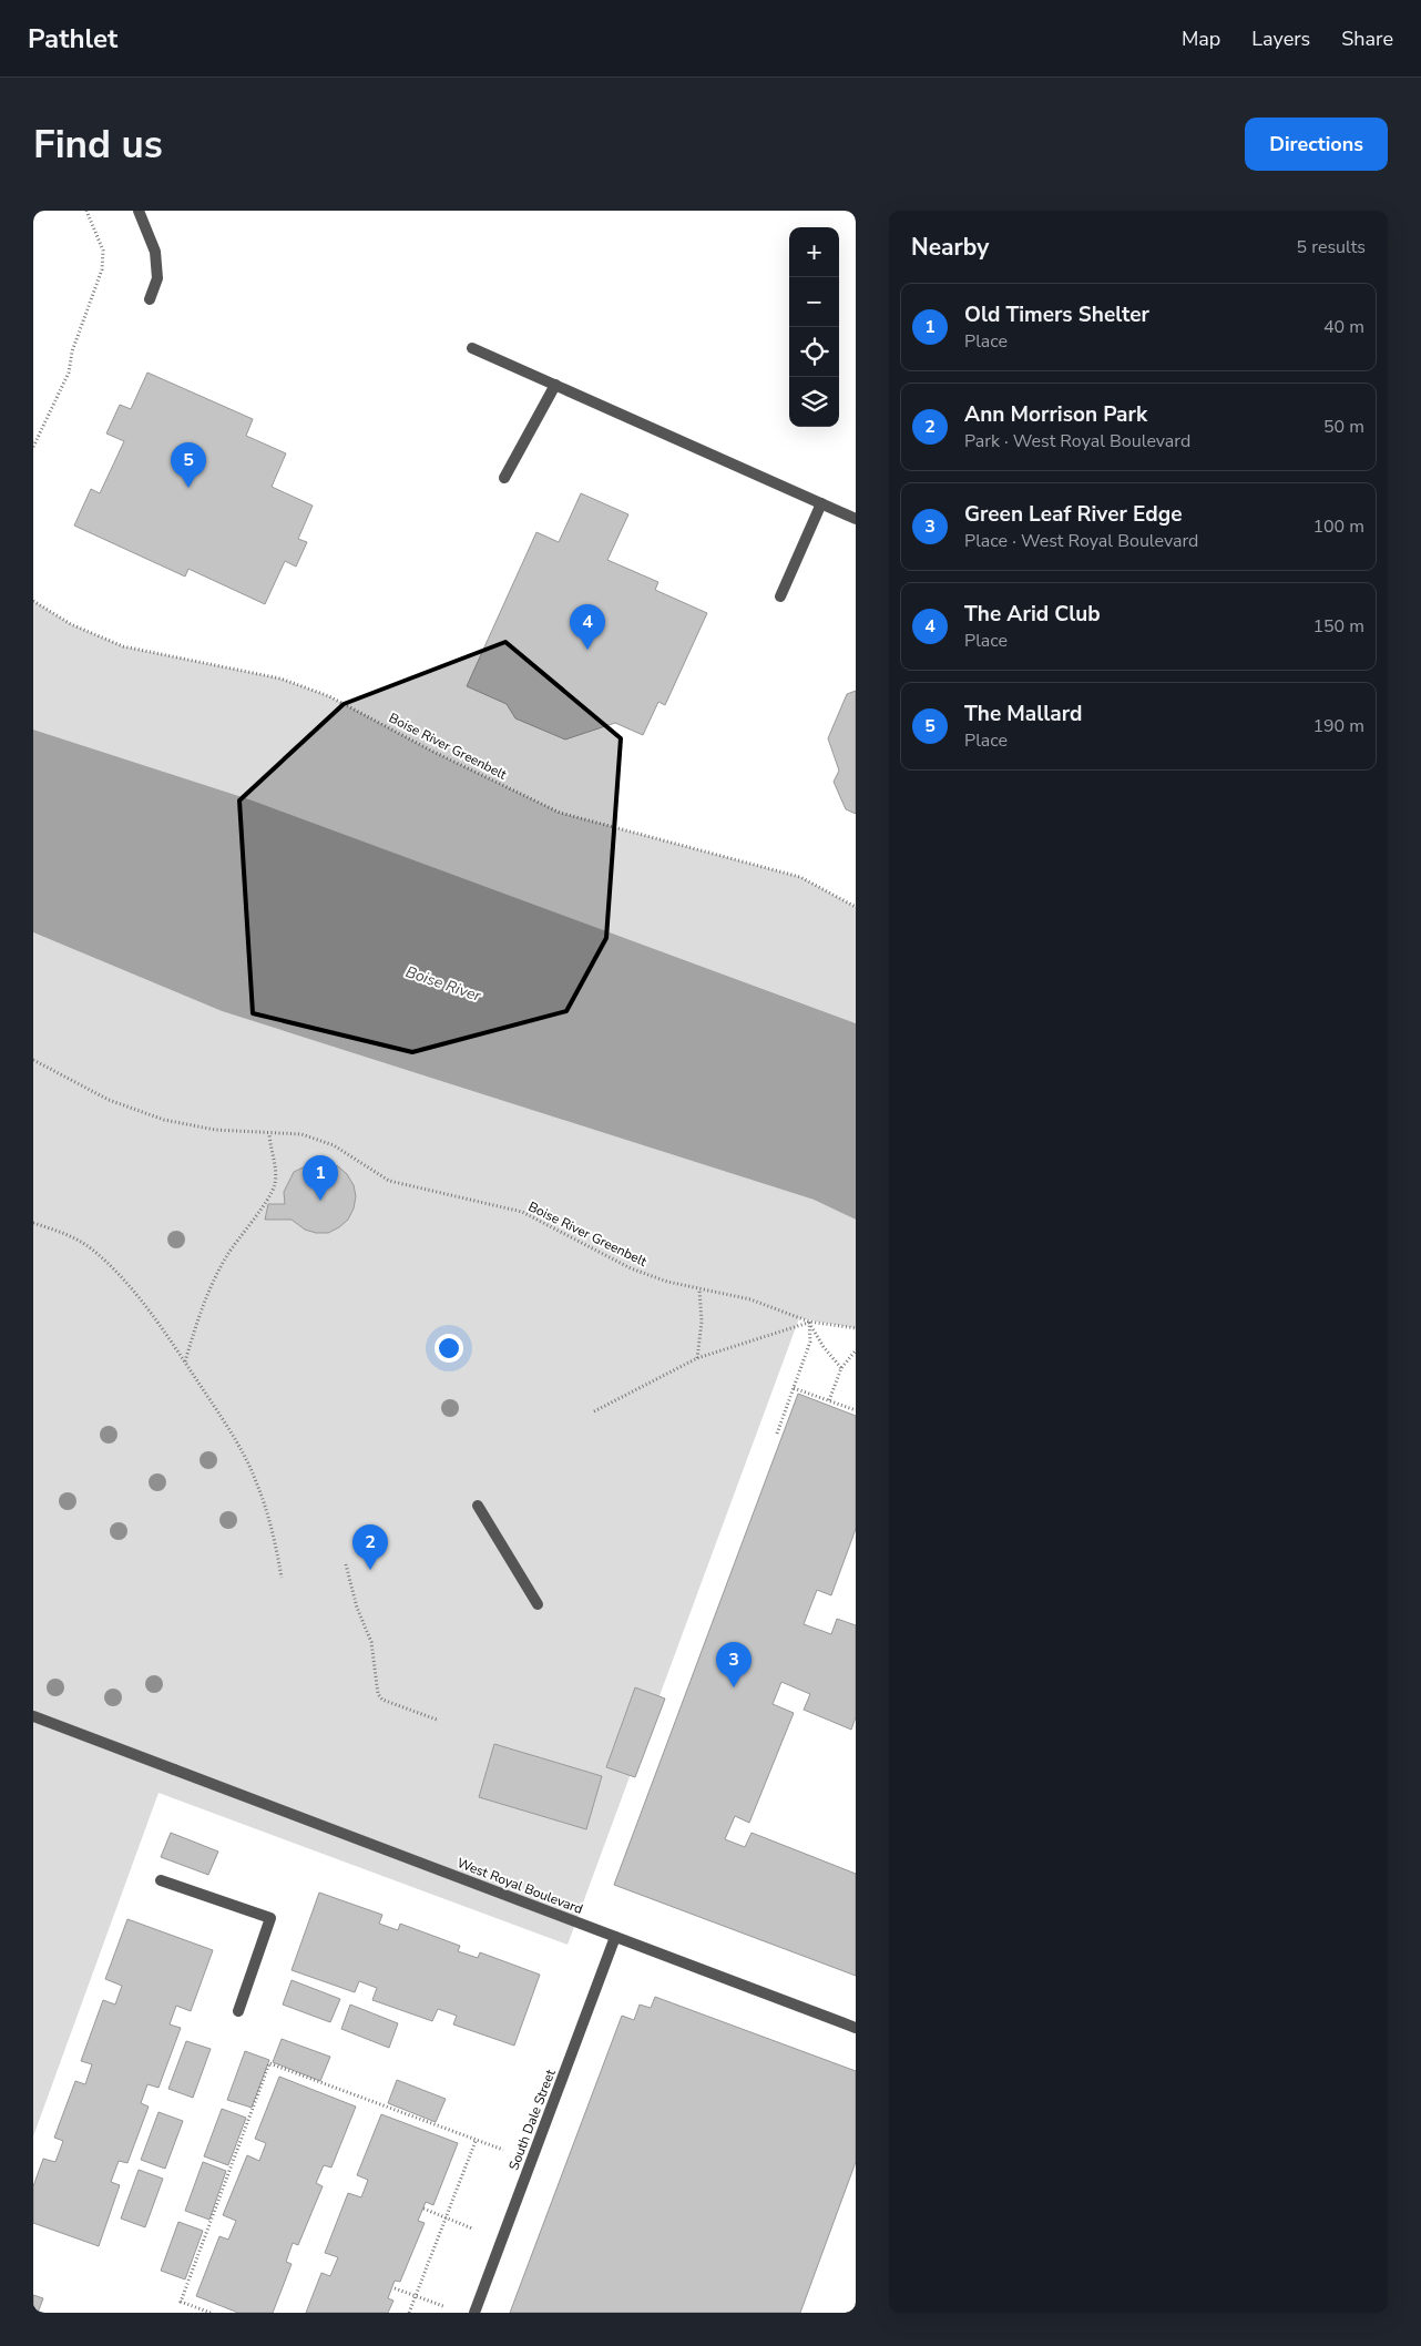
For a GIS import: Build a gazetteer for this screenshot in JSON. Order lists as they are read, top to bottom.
{
  "streets": {
    "street": ["West Royal Boulevard", "South Dale Street"],
    "path": ["Boise River Greenbelt"]
  },
  "crossings": [
    ["West Royal Boulevard", "South Dale Street"]
  ],
  "water": ["Boise River"],
  "page": {
    "header": "Pathlet",
    "nav": ["Map", "Layers", "Share"],
    "buttons": "Directions",
    "title": "Find us",
    "heading": ["Nearby", "5 results"],
    "map_buttons": ["+", "−"],
    "list": [
      {
        "mark": "1",
        "name": "Old Timers Shelter",
        "note": "Place",
        "value": "40 m"
      },
      {
        "mark": "2",
        "name": "Ann Morrison Park",
        "note": "Park · West Royal Boulevard",
        "value": "50 m"
      },
      {
        "mark": "3",
        "name": "Green Leaf River Edge",
        "note": "Place · West Royal Boulevard",
        "value": "100 m"
      },
      {
        "mark": "4",
        "name": "The Arid Club",
        "note": "Place",
        "value": "150 m"
      },
      {
        "mark": "5",
        "name": "The Mallard",
        "note": "Place",
        "value": "190 m"
      }
    ],
    "pins": [
      "5",
      "4",
      "1",
      "2",
      "3"
    ]
  }
}
